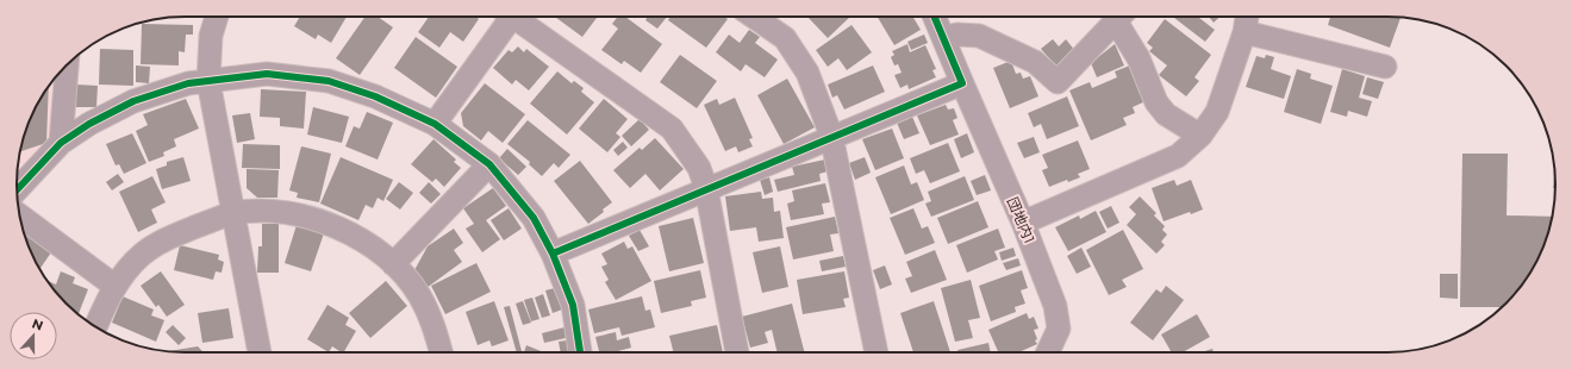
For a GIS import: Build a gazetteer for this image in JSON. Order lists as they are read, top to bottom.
{
  "streets": {
    "street": ["団地内1"]
  },
  "north": "top"
}
